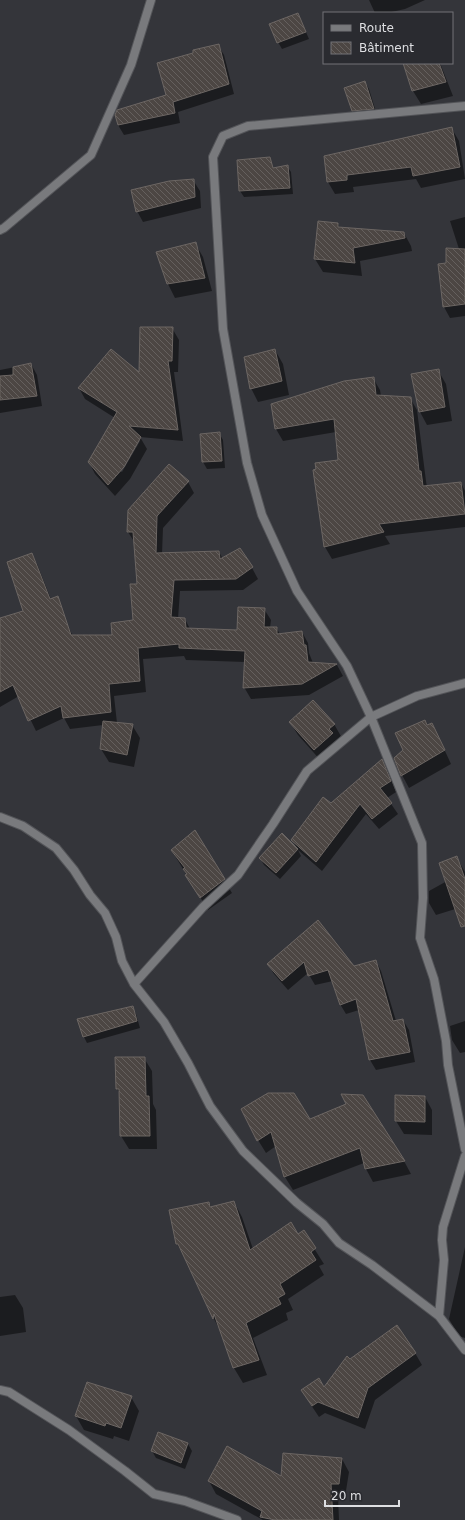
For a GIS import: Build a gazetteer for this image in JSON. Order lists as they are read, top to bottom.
{
  "legend": ["Route", "Bâtiment"],
  "scale_bar": "20 m"
}
